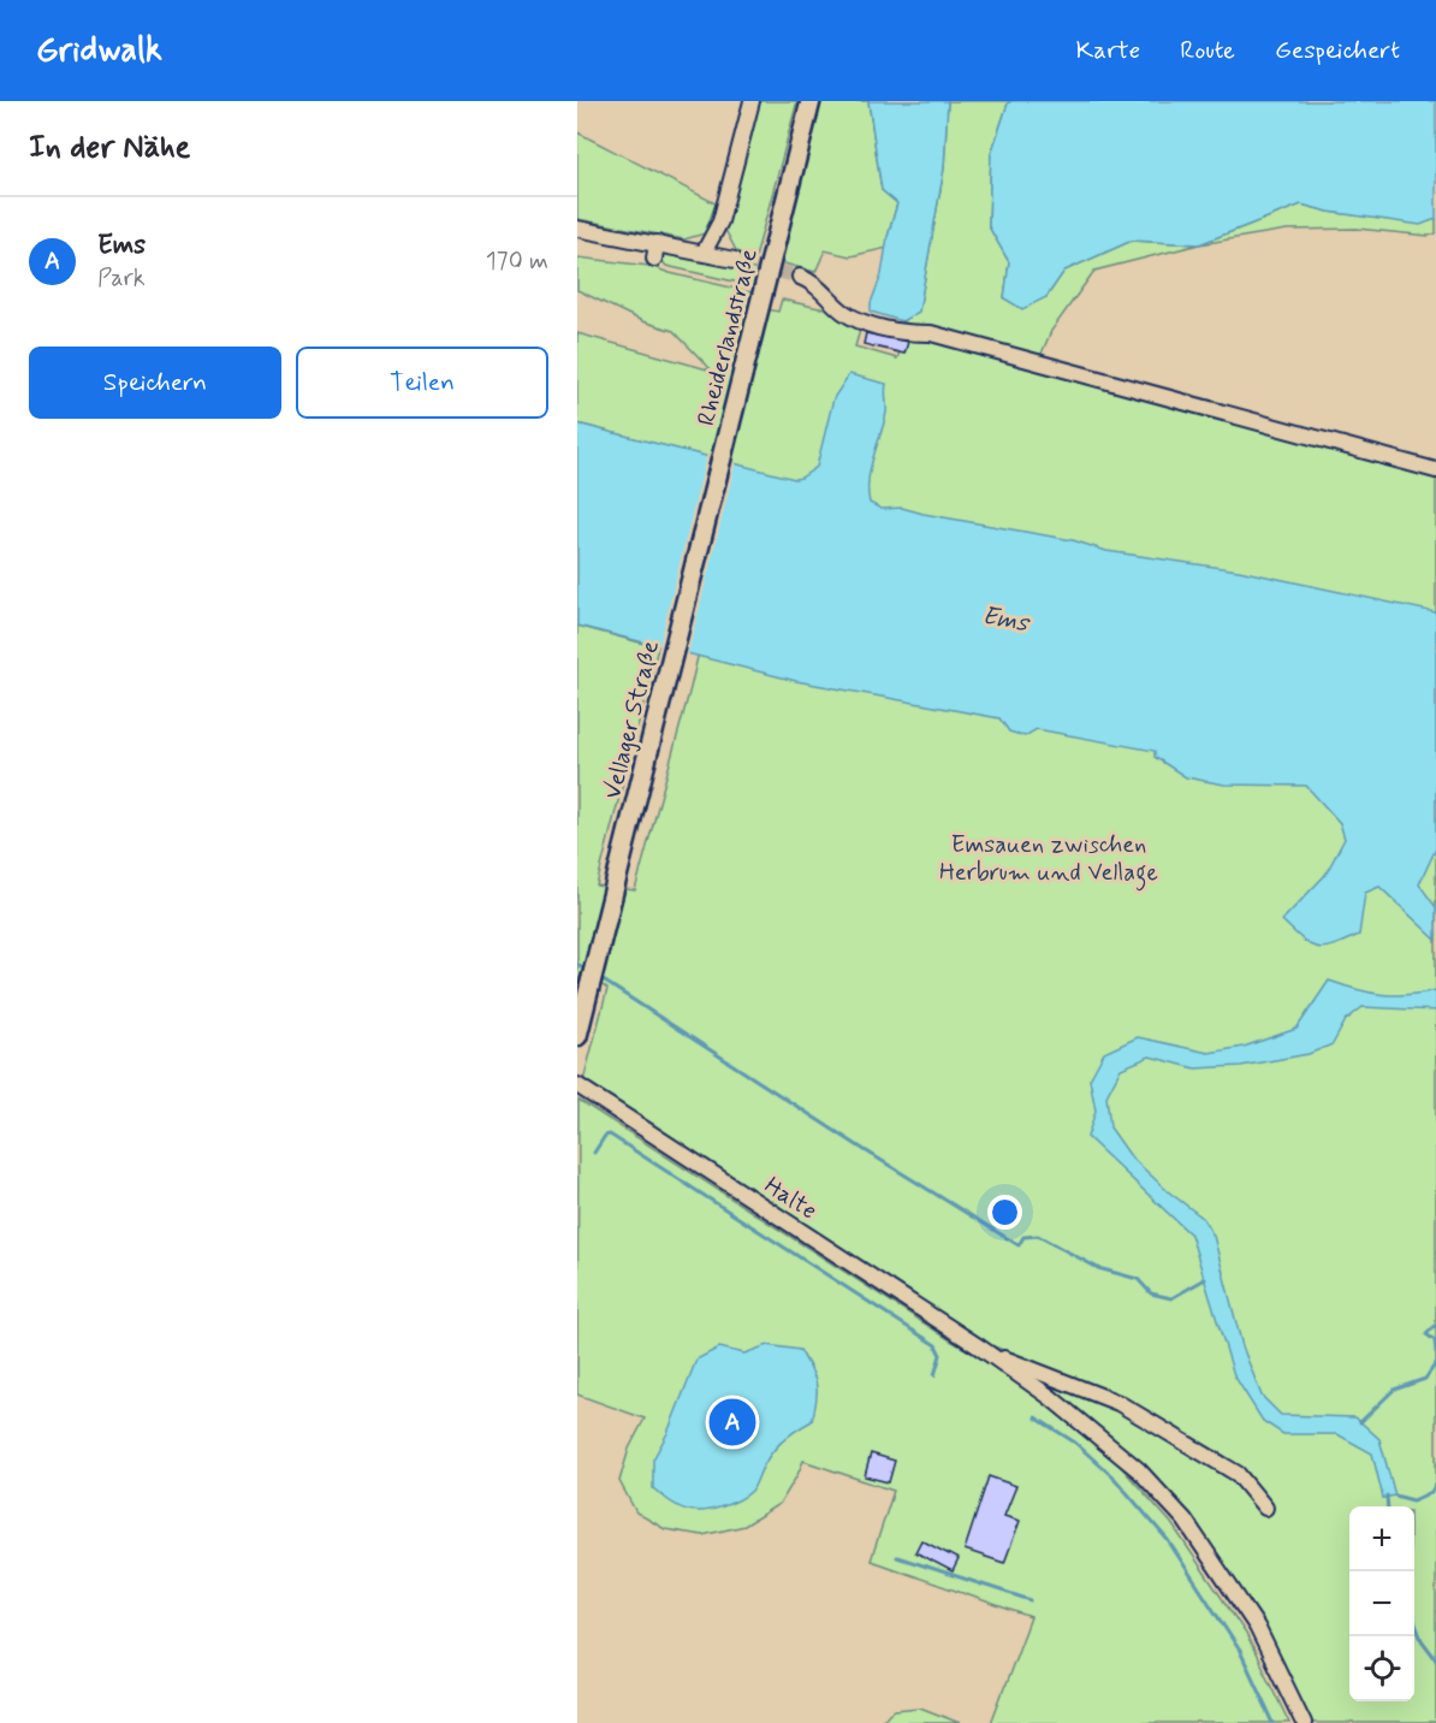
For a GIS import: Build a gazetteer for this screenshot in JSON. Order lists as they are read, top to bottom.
{
  "streets": {
    "main road": ["Rheiderlandstraße", "Vellager Straße"],
    "street": ["Halte"]
  },
  "crossings": [
    ["Rheiderlandstraße", "Vellager Straße"]
  ],
  "water": ["Ems"],
  "parks": ["Emsauen zwischen Herbrum und Vellage"],
  "page": {
    "header": "Gridwalk",
    "nav": ["Karte", "Route", "Gespeichert"],
    "heading": "In der Nähe",
    "list": [
      {
        "mark": "A",
        "name": "Ems",
        "note": "Park",
        "value": "170 m"
      }
    ],
    "buttons": ["Speichern", "Teilen"],
    "pins": "A",
    "map_buttons": ["+", "−"]
  }
}
